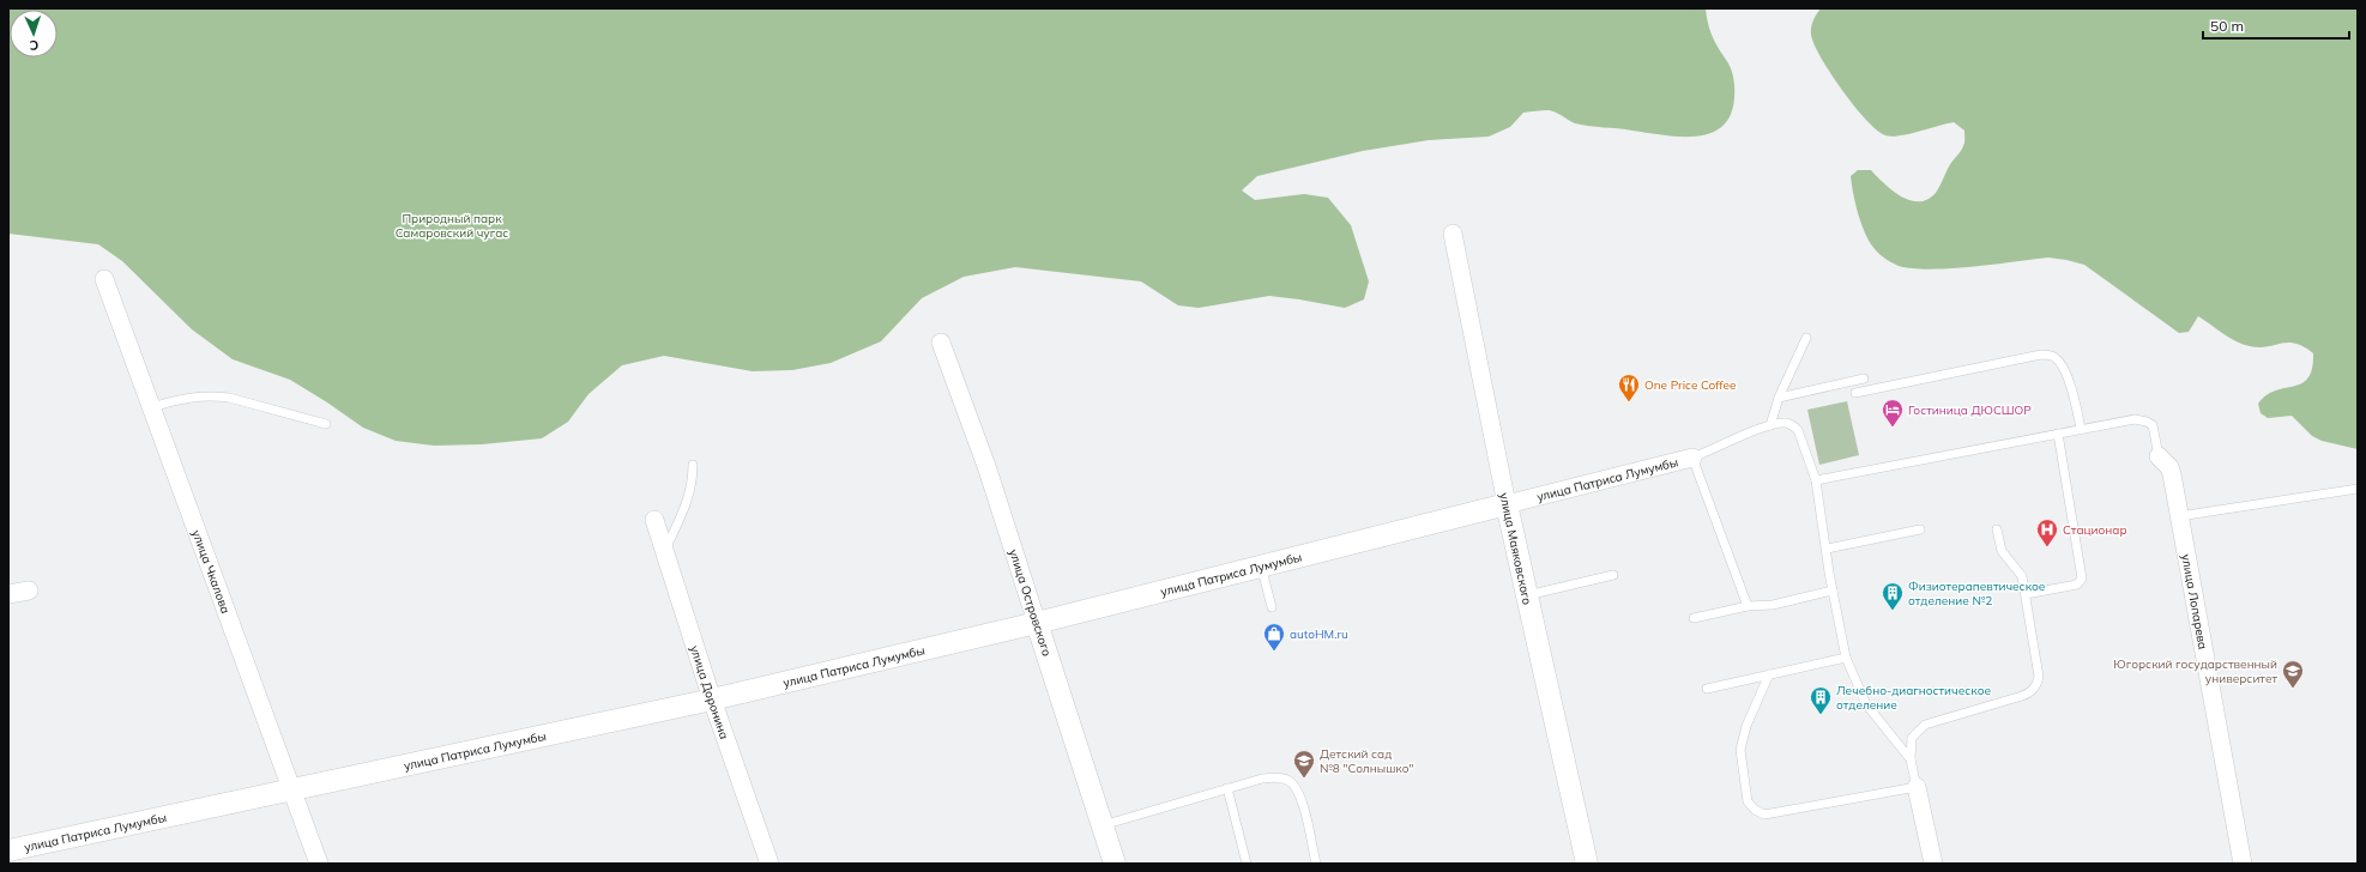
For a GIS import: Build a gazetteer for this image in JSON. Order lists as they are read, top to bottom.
{
  "streets": {
    "street": [
      "улица Патриса Лумумбы",
      "улица Маяковского",
      "улица Чкалова",
      "улица Лопарева",
      "улица Островского",
      "улица Доронина"
    ]
  },
  "crossings": [
    ["улица Патриса Лумумбы", "улица Маяковского"],
    ["улица Патриса Лумумбы", "улица Чкалова"],
    ["улица Патриса Лумумбы", "улица Островского"],
    ["улица Патриса Лумумбы", "улица Доронина"]
  ],
  "parks": ["Природный парк Самаровский чугас"],
  "places": {
    "restaurant": ["One Price Coffee"],
    "hotel": ["Гостиница ДЮСШОР"],
    "hospital": ["Стационар"],
    "building": ["Физиотерапевтическое отделение №2", "Лечебно-диагностическое отделение"],
    "shop": ["autoHM.ru"],
    "school or university": ["Югорский государственный университет", "Детский сад №8 \"Солнышко\""]
  },
  "scale_bar": "50 m",
  "north": "bottom"
}
